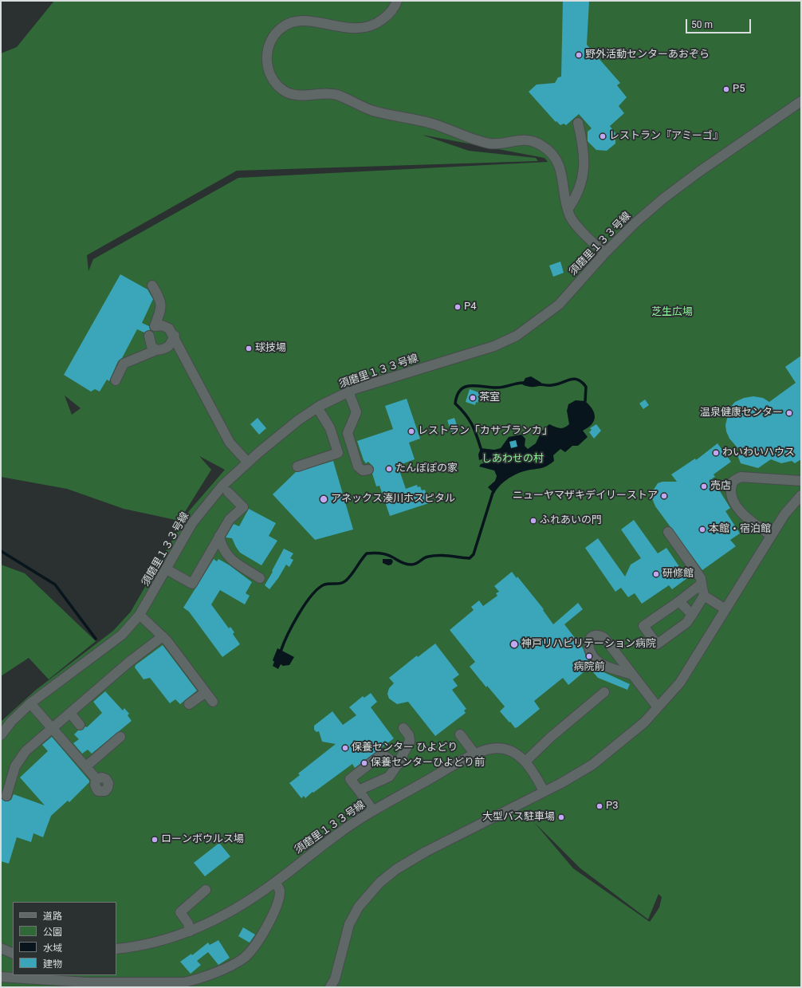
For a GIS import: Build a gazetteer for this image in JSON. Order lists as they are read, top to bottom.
{
  "streets": {
    "street": ["須磨里１３３号線"]
  },
  "parks": ["芝生広場", "しあわせの村"],
  "places": [
    "野外活動センターあおぞら",
    "P5",
    "レストラン『アミーゴ』",
    "P4",
    "球技場",
    "茶室",
    "温泉健康センター",
    "レストラン「カサブランカ」",
    "わいわいハウス",
    "たんぽぽの家",
    "売店",
    "ニューヤマザキデイリーストア",
    "アネックス湊川ホスピタル",
    "ふれあいの門",
    "本館・宿泊館",
    "研修館",
    "神戸リハビリテーション病院",
    "病院前",
    "保養センター ひよどり",
    "保養センターひよどり前",
    "P3",
    "大型バス駐車場",
    "ローンボウルス場"
  ],
  "legend": [
    "道路",
    "公園",
    "水域",
    "建物"
  ],
  "scale_bar": "50 m"
}
